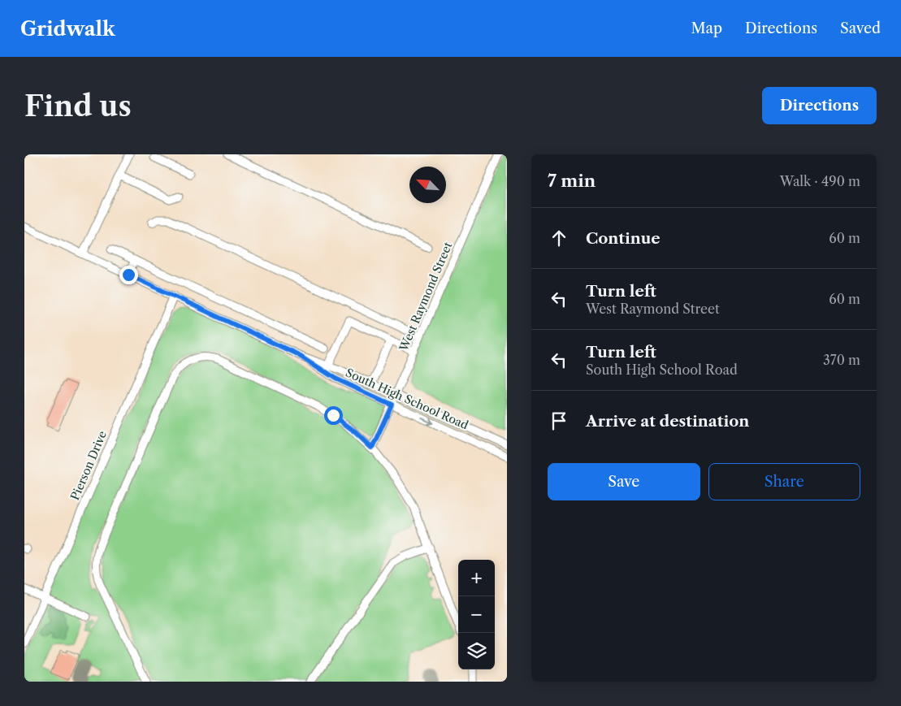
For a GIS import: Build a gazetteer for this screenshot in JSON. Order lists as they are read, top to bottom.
{
  "streets": {
    "street": ["West Raymond Street", "South High School Road", "Pierson Drive"]
  },
  "crossings": [
    ["West Raymond Street", "South High School Road"],
    ["South High School Road", "Pierson Drive"]
  ],
  "north": "top left",
  "page": {
    "header": "Gridwalk",
    "nav": ["Map", "Directions", "Saved"],
    "buttons": [
      "Directions",
      ["Save", "Share"]
    ],
    "title": "Find us",
    "heading": ["7 min", "Walk · 490 m"],
    "list": [
      ["Continue", "60 m"],
      ["Turn left", "West Raymond Street", "60 m"],
      ["Turn left", "South High School Road", "370 m"],
      "Arrive at destination"
    ],
    "map_buttons": ["+", "−"]
  }
}
